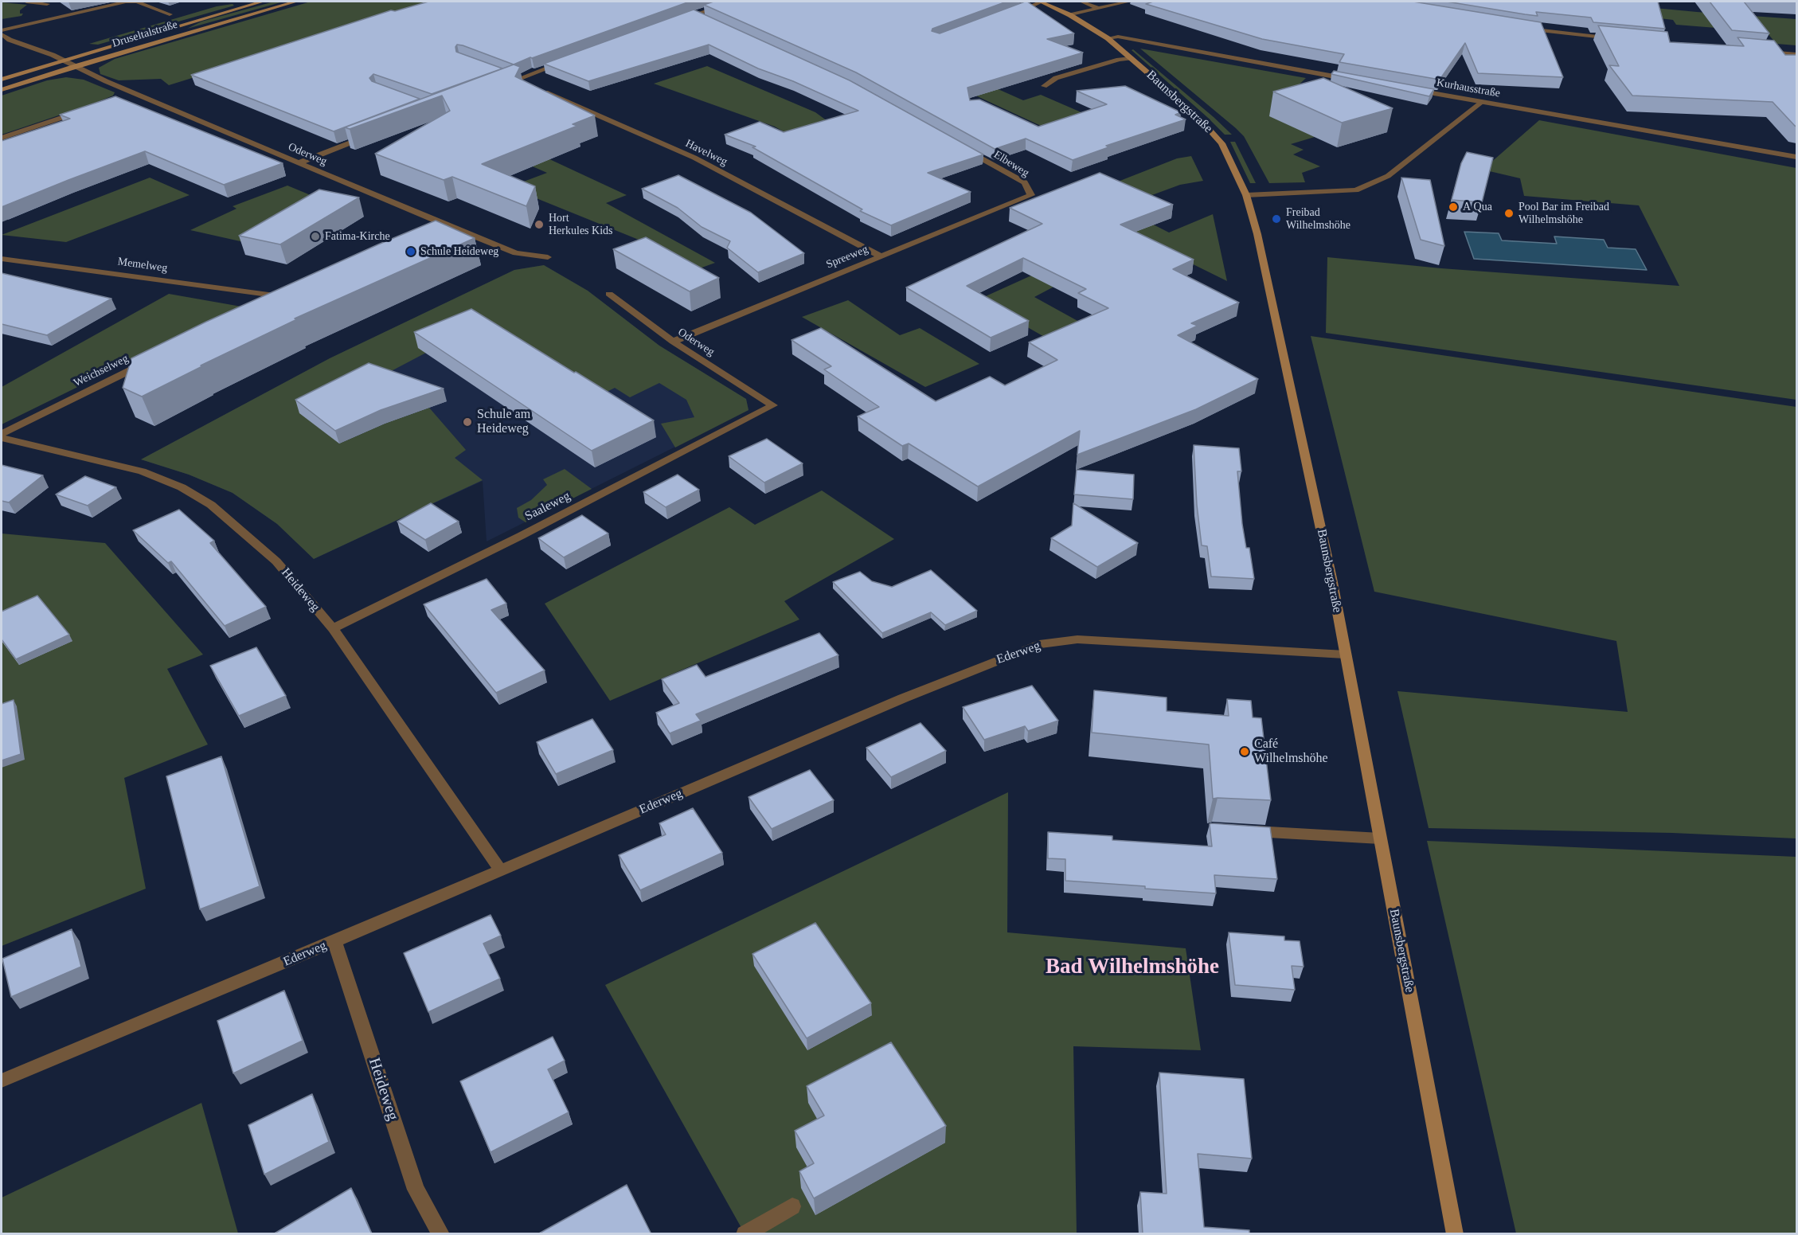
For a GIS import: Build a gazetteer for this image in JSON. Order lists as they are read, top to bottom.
{
  "streets": {
    "main road": ["Druseltalstraße", "Baunsbergstraße"],
    "street": [
      "Kurhausstraße",
      "Havelweg",
      "Oderweg",
      "Elbeweg",
      "Spreeweg",
      "Memelweg",
      "Weichselweg",
      "Saaleweg",
      "Heideweg",
      "Ederweg"
    ]
  },
  "crossings": [
    ["Druseltalstraße", "Oderweg"],
    ["Baunsbergstraße", "Ederweg"],
    ["Havelweg", "Spreeweg"],
    ["Oderweg", "Spreeweg"],
    ["Oderweg", "Saaleweg"],
    ["Elbeweg", "Spreeweg"],
    ["Weichselweg", "Heideweg"],
    ["Saaleweg", "Heideweg"],
    ["Heideweg", "Ederweg"]
  ],
  "districts": ["Bad Wilhelmshöhe"],
  "places": [
    "A Qua",
    "Pool Bar im Freibad Wilhelmshöhe",
    "Freibad Wilhelmshöhe",
    "Hort Herkules Kids",
    "Fatima-Kirche",
    "Schule Heideweg",
    "Schule am Heideweg",
    "Café Wilhelmshöhe"
  ]
}
